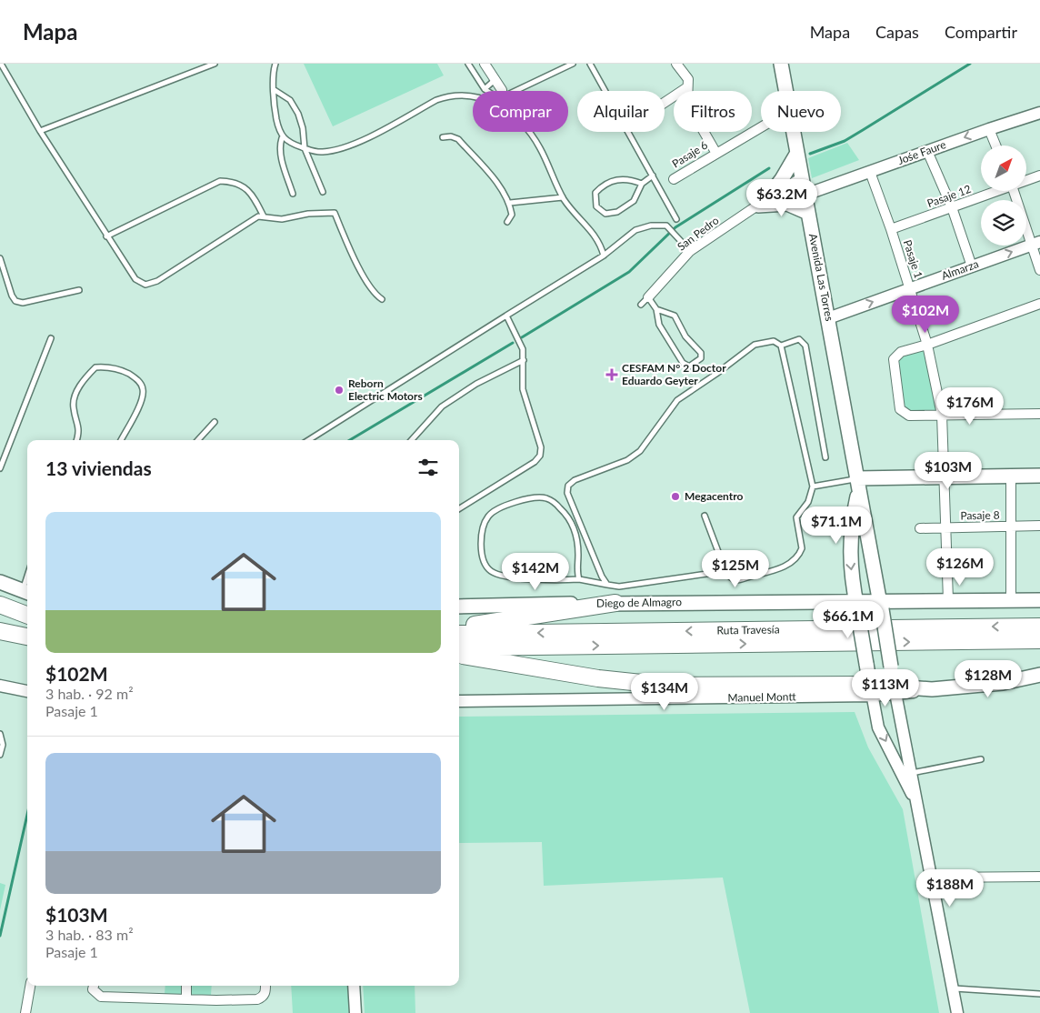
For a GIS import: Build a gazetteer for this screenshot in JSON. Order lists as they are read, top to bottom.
{
  "streets": {
    "highway": ["Ruta Travesía"],
    "main road": ["Avenida Las Torres", "Diego de Almagro", "Manuel Montt"],
    "street": [
      "Jośe Faure",
      "Pasaje 6",
      "Pasaje 12",
      "San Pedro",
      "Pasaje 1",
      "Almarza",
      "Pasaje 8"
    ]
  },
  "crossings": [
    ["Jośe Faure", "Pasaje 1"],
    ["Jośe Faure", "Avenida Las Torres"],
    ["Pasaje 12", "Pasaje 1"],
    ["San Pedro", "Avenida Las Torres"],
    ["Pasaje 1", "Almarza"],
    ["Pasaje 1", "Pasaje 8"],
    ["Pasaje 1", "Diego de Almagro"],
    ["Almarza", "Avenida Las Torres"],
    ["Avenida Las Torres", "Diego de Almagro"],
    ["Avenida Las Torres", "Manuel Montt"]
  ],
  "places": {
    "health": ["CESFAM N° 2 Doctor Eduardo Geyter"],
    "other": ["Reborn Electric Motors", "Megacentro"]
  },
  "north": "top right",
  "page": {
    "header": "Mapa",
    "nav": ["Mapa", "Capas", "Compartir"],
    "chip": [
      "Comprar",
      "Alquilar",
      "Filtros",
      "Nuevo"
    ],
    "price": [
      "$63.2M",
      "$102M",
      "$176M",
      "$103M",
      "$71.1M",
      "$126M",
      "$125M",
      "$142M",
      "$66.1M",
      "$128M",
      "$113M",
      "$134M",
      "$188M"
    ],
    "heading": "13 viviendas",
    "list": [
      {
        "name": "$102M",
        "note": "3 hab. · 92 m² · Pasaje 1"
      },
      {
        "name": "$103M",
        "note": "3 hab. · 83 m² · Pasaje 1"
      }
    ]
  }
}
